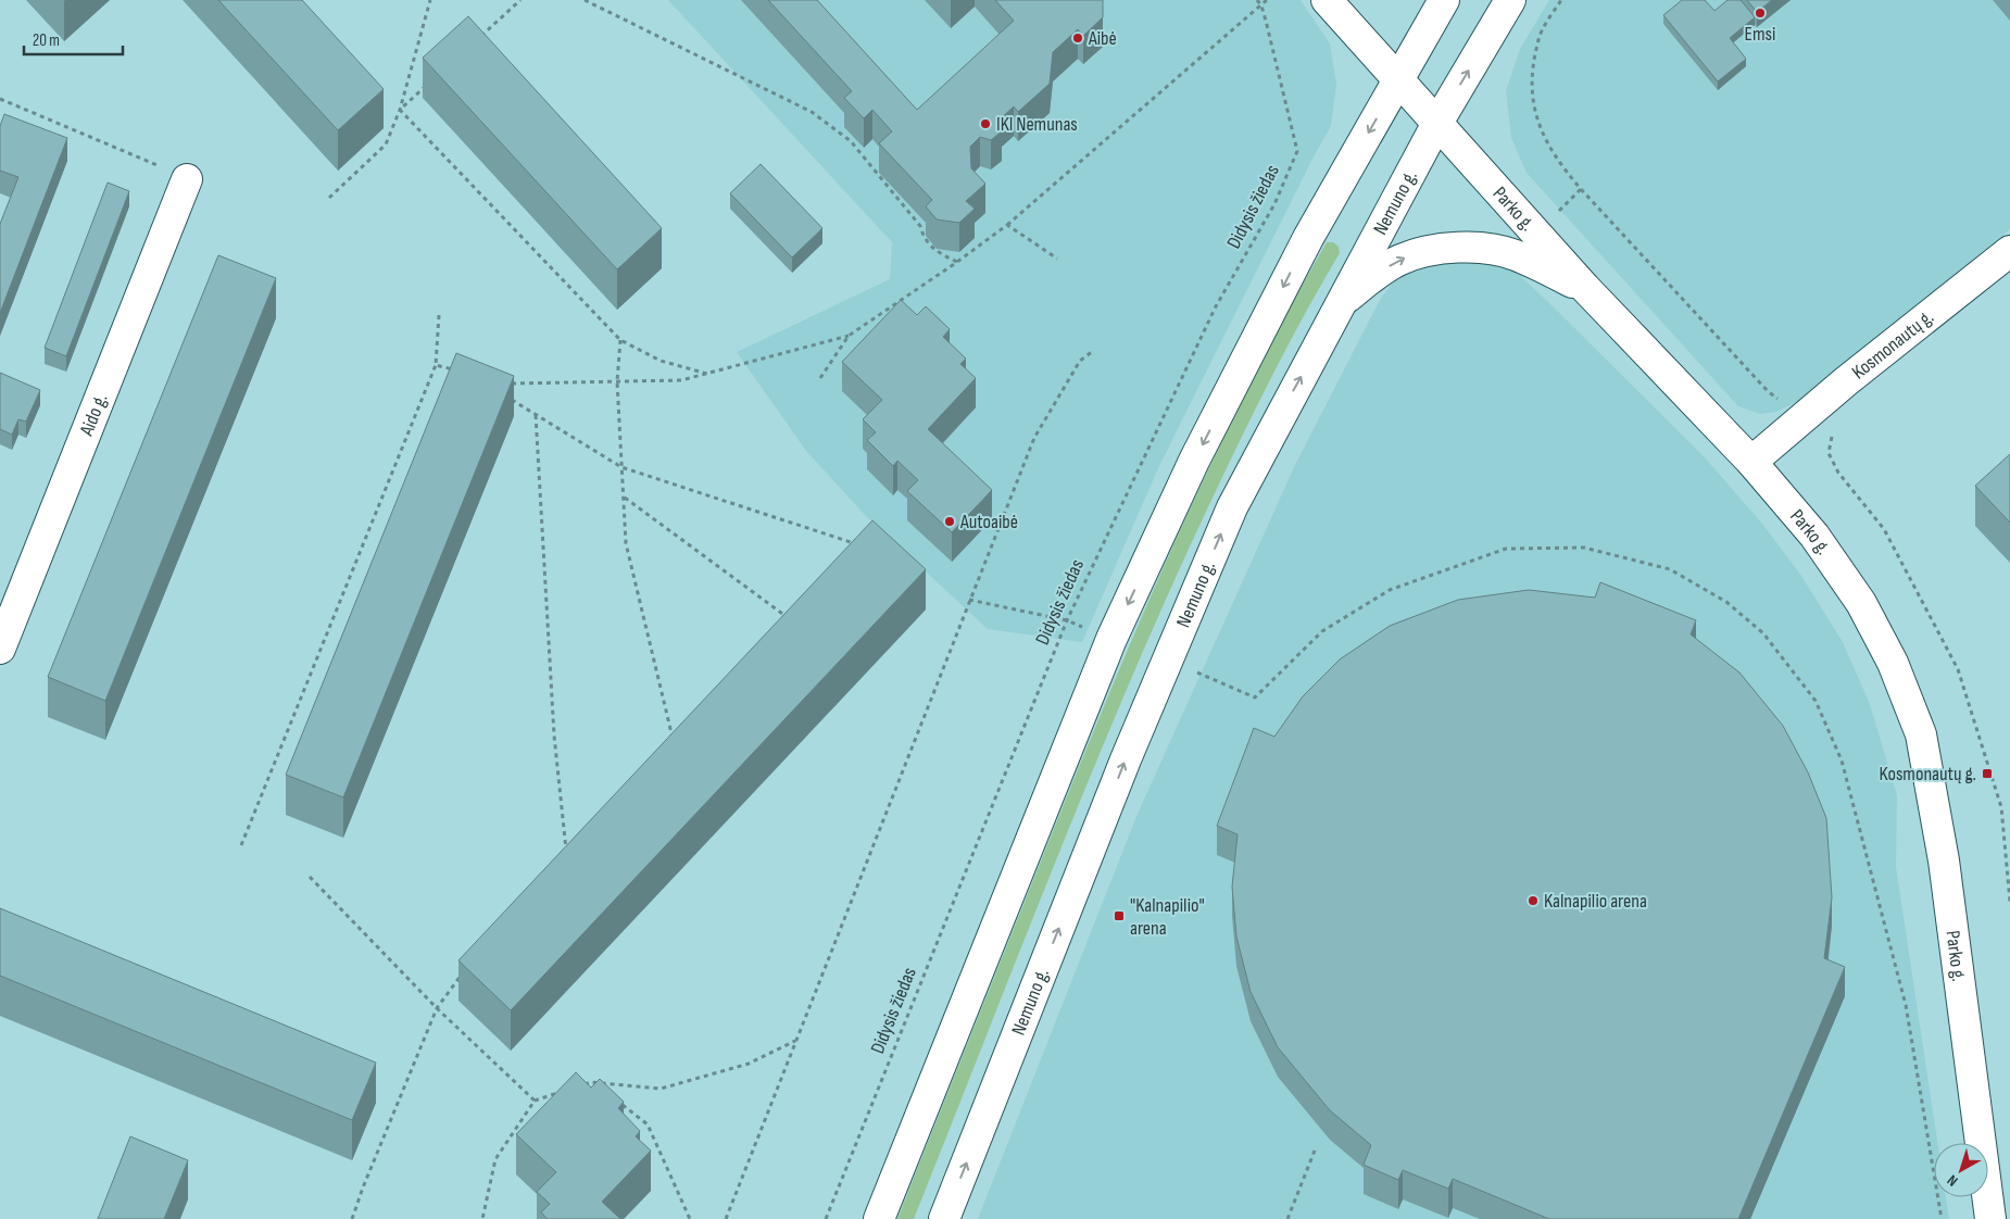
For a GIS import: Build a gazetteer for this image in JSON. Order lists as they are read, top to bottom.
{
  "streets": {
    "main road": [
      "Nemuno g.",
      "Parko g.",
      "Kosmonautų g.",
      "Aido g."
    ],
    "path": ["Didysis žiedas"]
  },
  "crossings": [
    ["Nemuno g.", "Parko g."],
    ["Parko g.", "Kosmonautų g."]
  ],
  "places": {
    "other": [
      "Emsi",
      "Aibė",
      "IKI Nemunas",
      "Autoaibė",
      "Kalnapilio arena"
    ],
    "transit": ["Kosmonautų g.", "\"Kalnapilio\" arena"]
  },
  "scale_bar": "20 m",
  "north": "bottom left"
}
